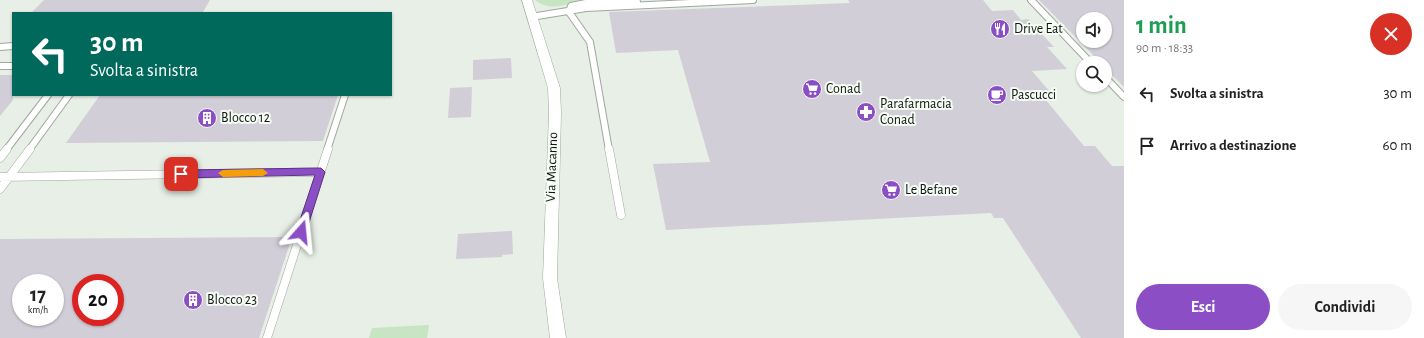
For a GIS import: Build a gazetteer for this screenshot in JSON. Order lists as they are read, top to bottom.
{
  "streets": {
    "street": ["Via Macanno"]
  },
  "places": {
    "restaurant": ["Drive Eat"],
    "supermarket": ["Conad", "Le Befane"],
    "cafe": ["Pascucci"],
    "pharmacy": ["Parafarmacia Conad"],
    "building": ["Blocco 12", "Blocco 23"]
  },
  "page": {
    "heading": ["1 min", "90 m · 18:33"],
    "turn": ["30 m", "Svolta a sinistra"],
    "list": [
      {
        "name": "Svolta a sinistra",
        "value": "30 m"
      },
      {
        "name": "Arrivo a destinazione",
        "value": "60 m"
      }
    ],
    "speed": "17 km/h",
    "limit": "20",
    "buttons": ["Esci", "Condividi"]
  }
}
